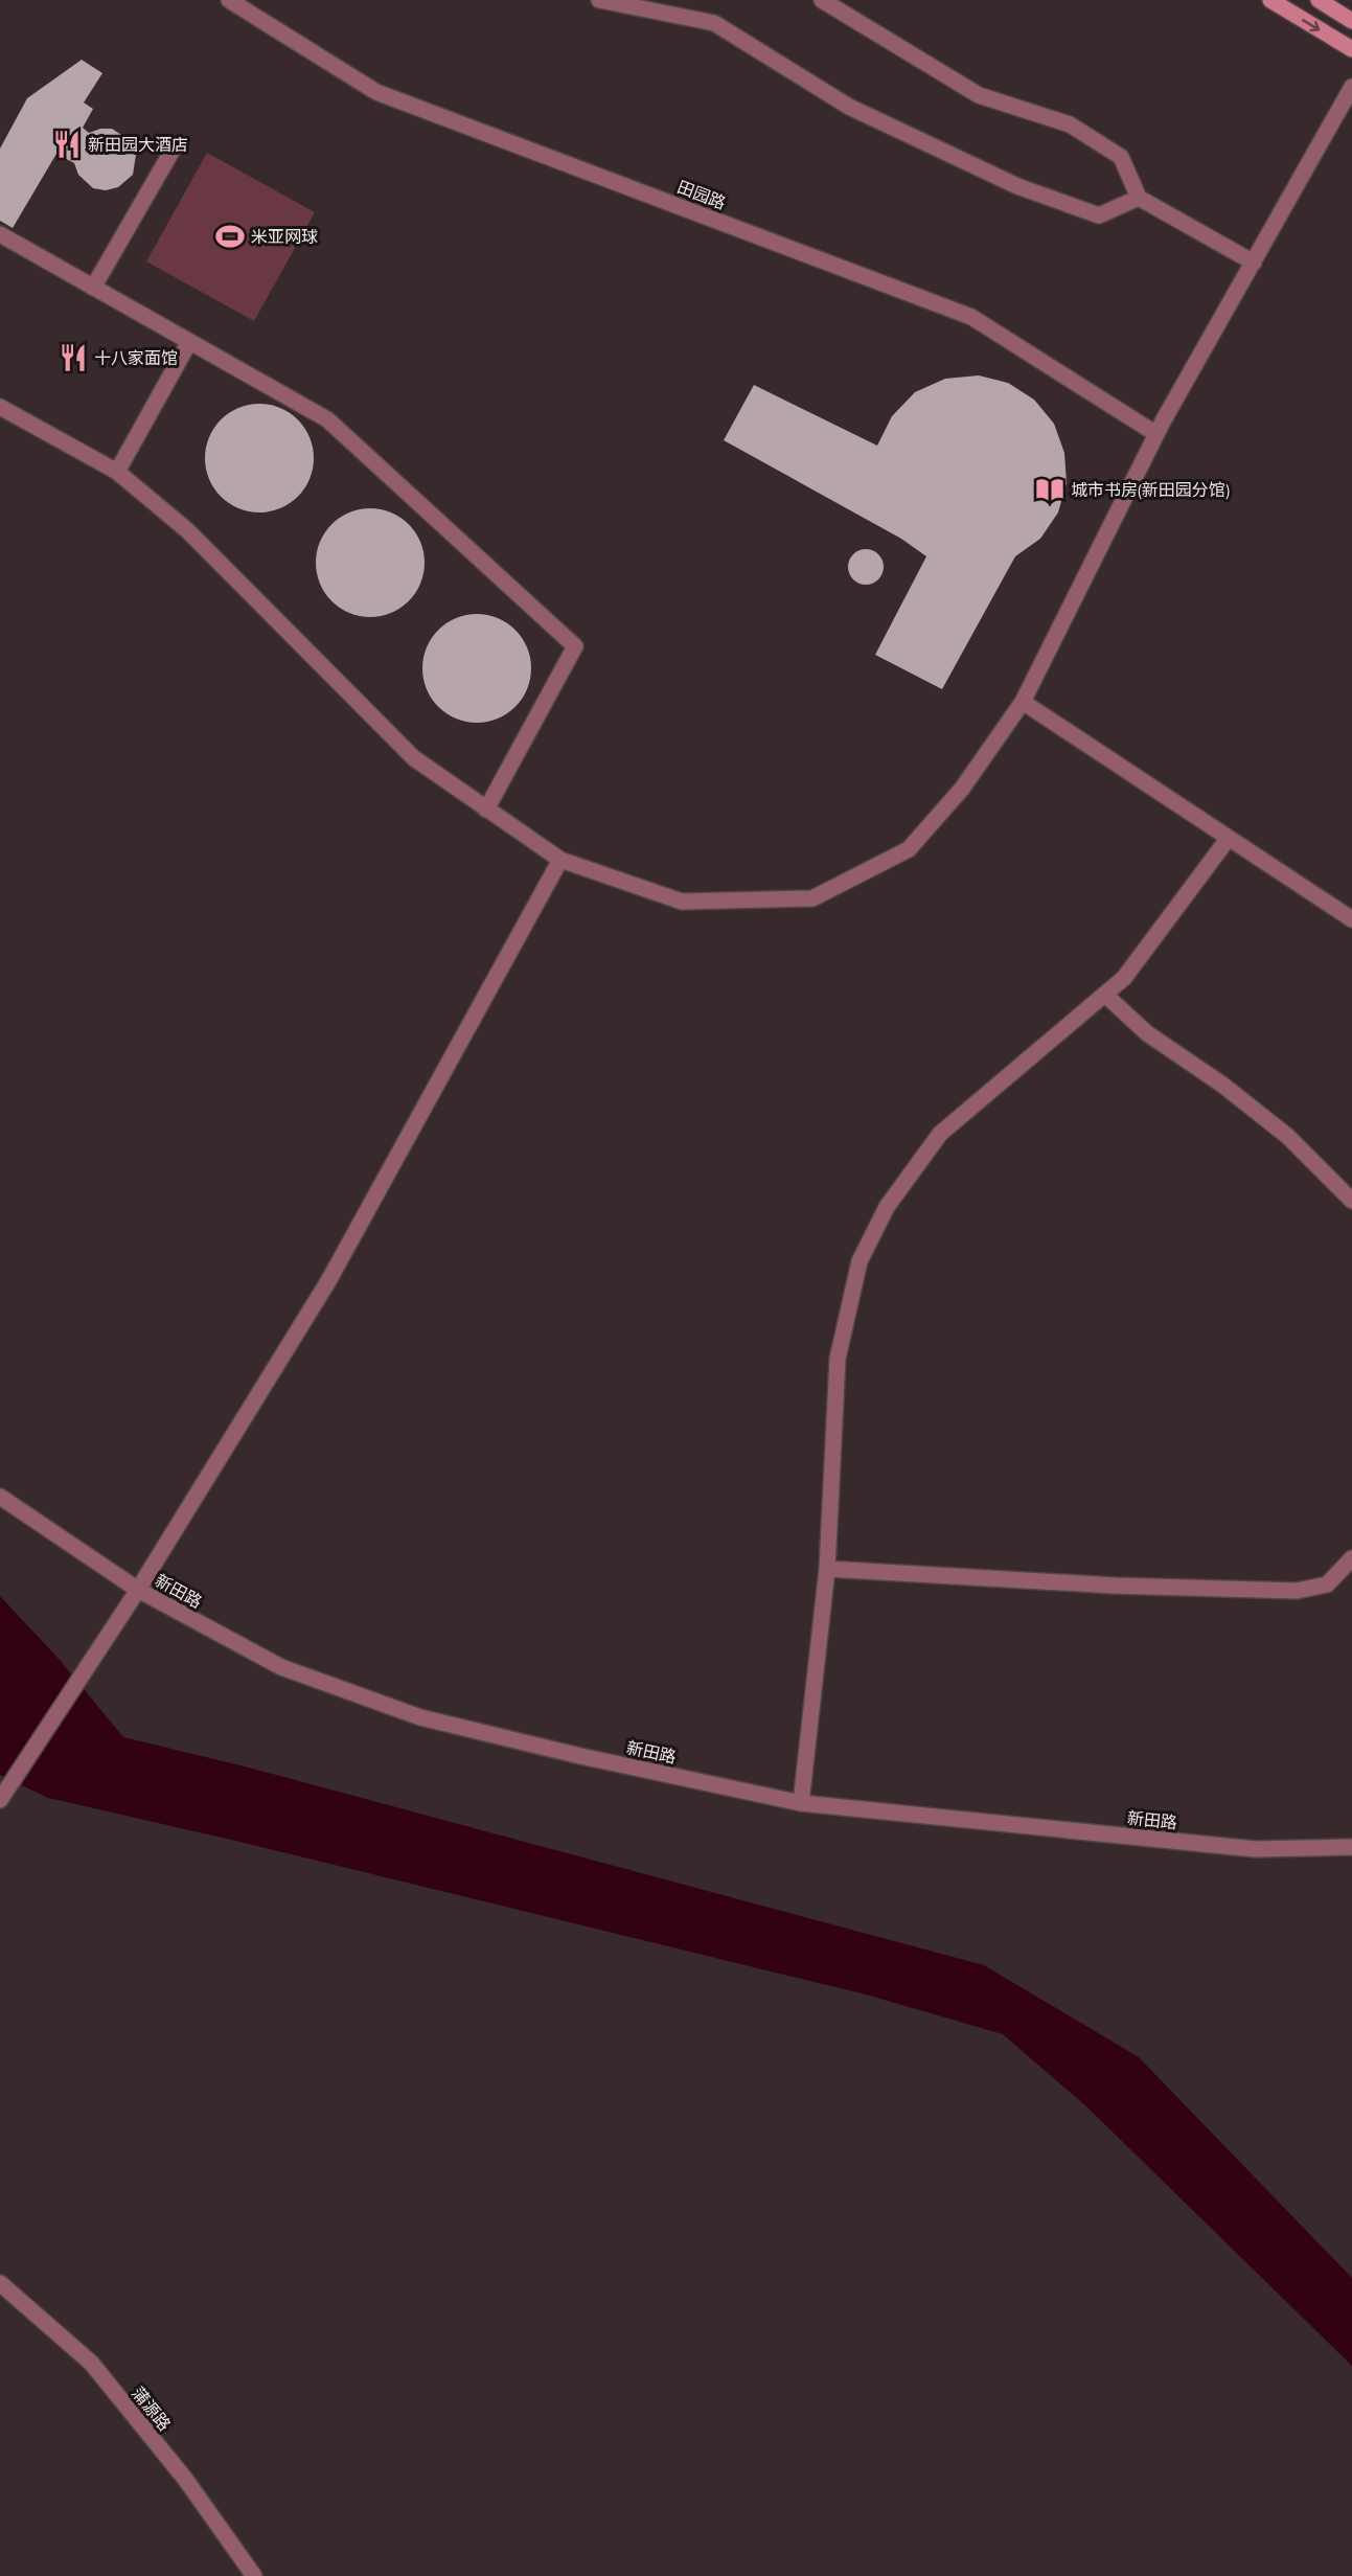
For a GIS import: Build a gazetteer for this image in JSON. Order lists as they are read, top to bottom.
{
  "streets": {
    "street": ["田园路", "新田路", "蒲源路"]
  },
  "places": {
    "restaurant": ["新田园大酒店", "十八家面馆"],
    "sports": ["米亚网球"],
    "library": ["城市书房(新田园分馆)"]
  }
}
